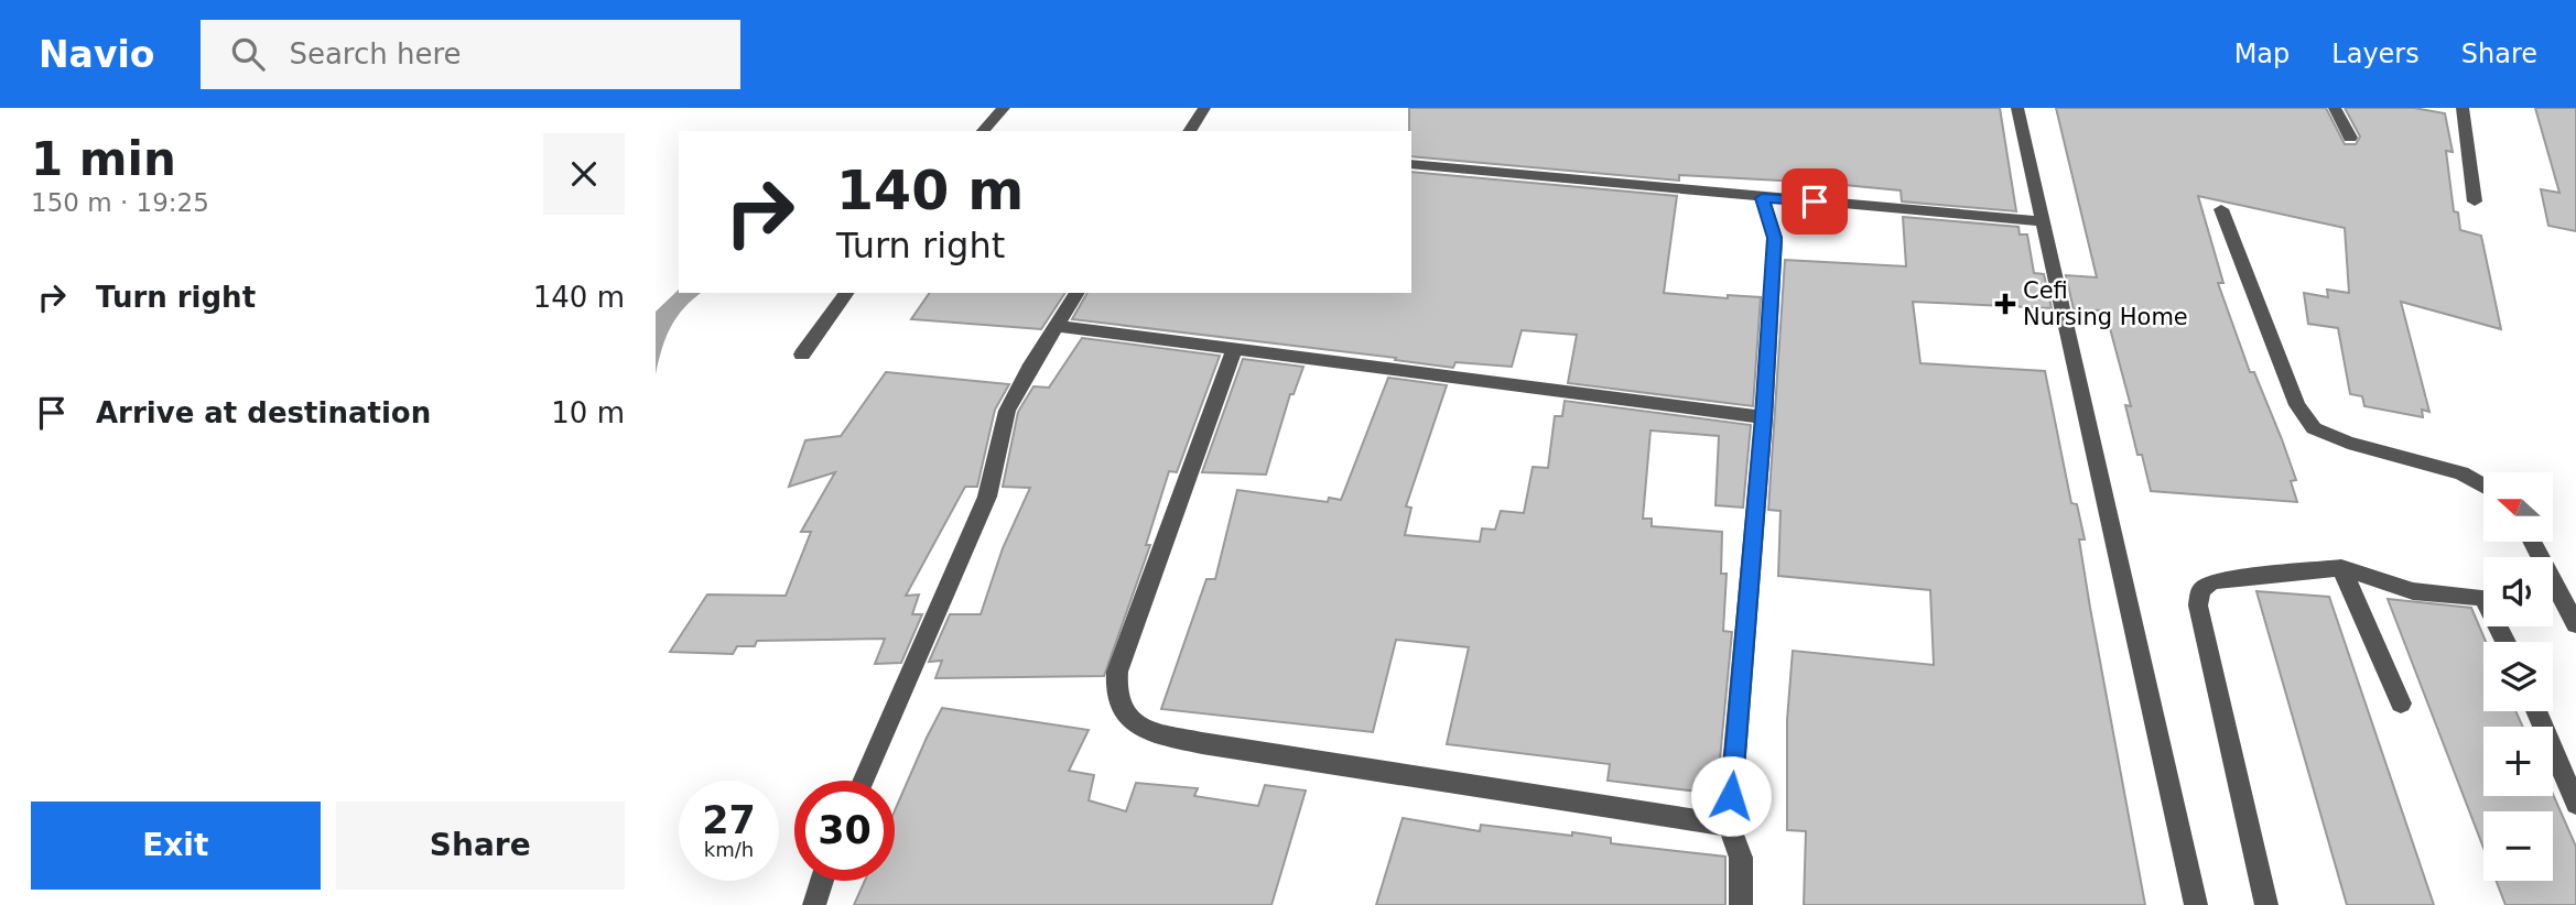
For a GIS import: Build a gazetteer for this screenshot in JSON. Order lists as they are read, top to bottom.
{
  "places": {
    "health": ["Cefi Nursing Home"]
  },
  "north": "left",
  "page": {
    "header": "Navio",
    "search": "Search here",
    "nav": ["Map", "Layers", "Share"],
    "heading": ["1 min", "150 m · 19:25"],
    "turn": ["140 m", "Turn right"],
    "list": [
      {
        "name": "Turn right",
        "value": "140 m"
      },
      {
        "name": "Arrive at destination",
        "value": "10 m"
      }
    ],
    "map_buttons": ["+", "−"],
    "speed": "27 km/h",
    "limit": "30",
    "buttons": ["Exit", "Share"]
  }
}
